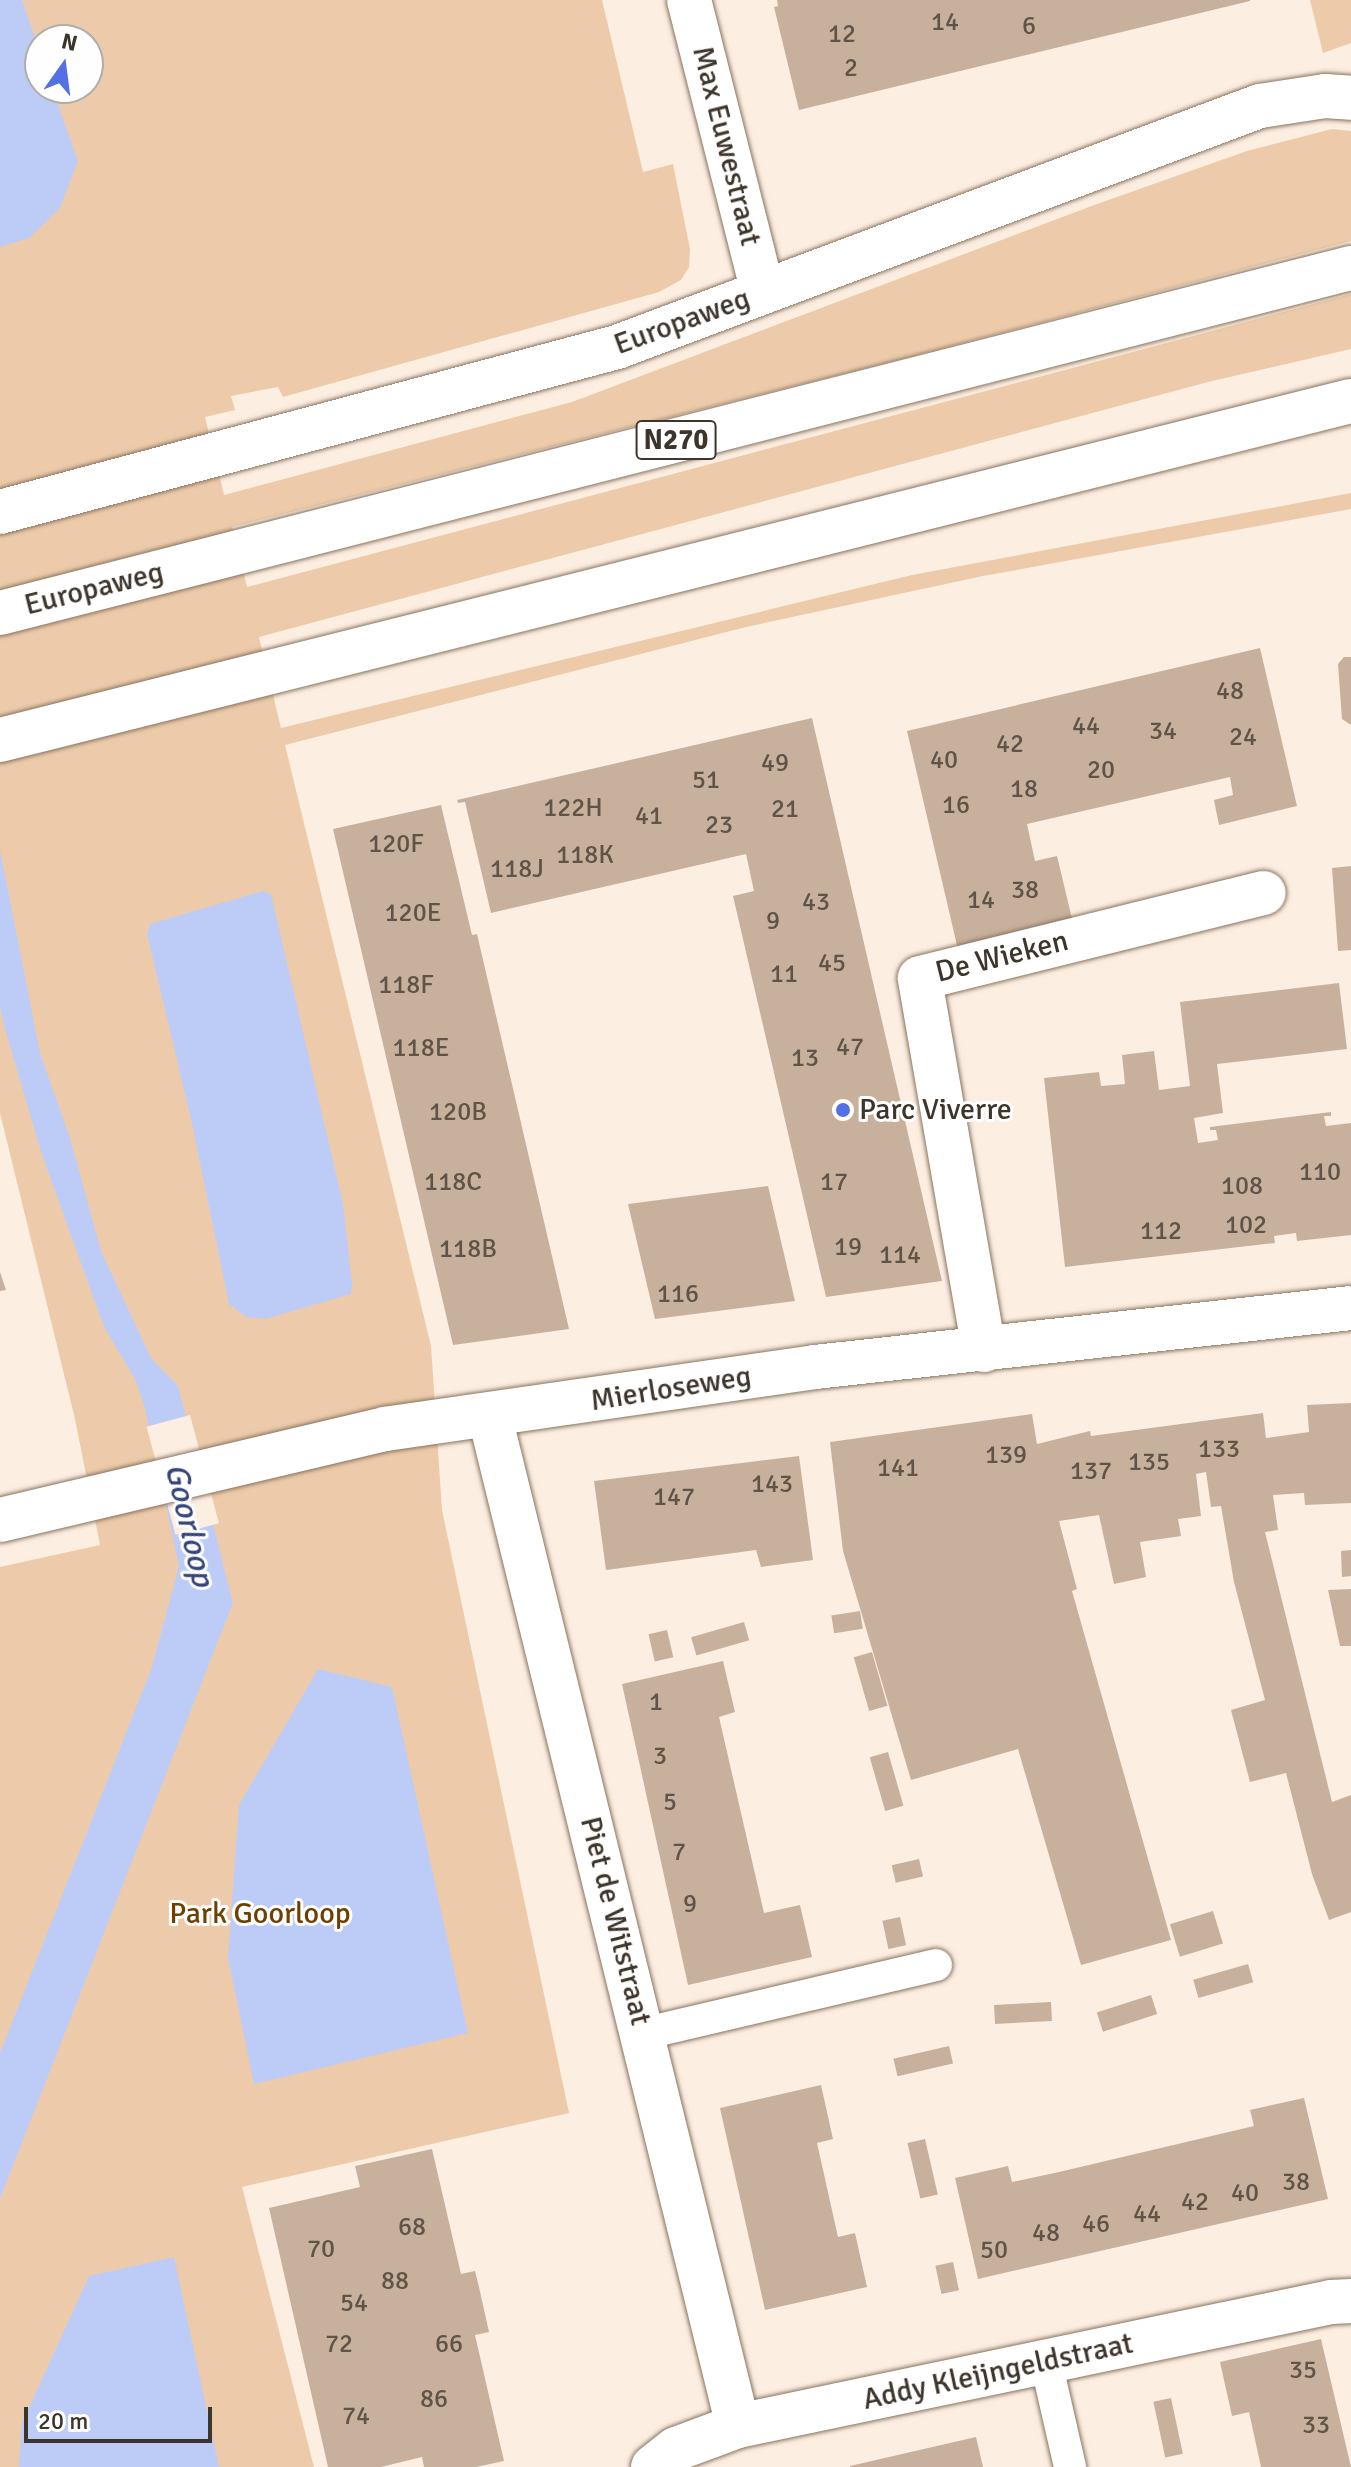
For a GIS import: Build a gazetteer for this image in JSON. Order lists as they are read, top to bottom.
{
  "streets": {
    "street": [
      "Max Euwestraat",
      "Europaweg",
      "N270",
      "De Wieken",
      "Mierloseweg",
      "Piet de Witstraat",
      "Addy Kleijngeldstraat"
    ]
  },
  "crossings": [
    ["Max Euwestraat", "Europaweg"],
    ["De Wieken", "Mierloseweg"],
    ["Mierloseweg", "Piet de Witstraat"],
    ["Piet de Witstraat", "Addy Kleijngeldstraat"]
  ],
  "water": ["Goorloop"],
  "parks": ["Park Goorloop"],
  "places": ["Parc Viverre"],
  "house_numbers": [
    "14",
    "6",
    "12",
    "2",
    "48",
    "44",
    "34",
    "24",
    "42",
    "40",
    "49",
    "20",
    "51",
    "18",
    "16",
    "122H",
    "21",
    "41",
    "23",
    "120F",
    "118K",
    "118J",
    "38",
    "14",
    "43",
    "120E",
    "9",
    "45",
    "11",
    "118F",
    "47",
    "118E",
    "13",
    "120B",
    "110",
    "118C",
    "17",
    "108",
    "102",
    "112",
    "19",
    "118B",
    "114",
    "116",
    "133",
    "139",
    "135",
    "141",
    "137",
    "143",
    "147",
    "1",
    "3",
    "5",
    "7",
    "9",
    "38",
    "40",
    "42",
    "44",
    "46",
    "68",
    "48",
    "70",
    "50",
    "88",
    "54",
    "72",
    "66",
    "35",
    "86",
    "74",
    "33"
  ],
  "scale_bar": "20 m",
  "north": "top"
}
